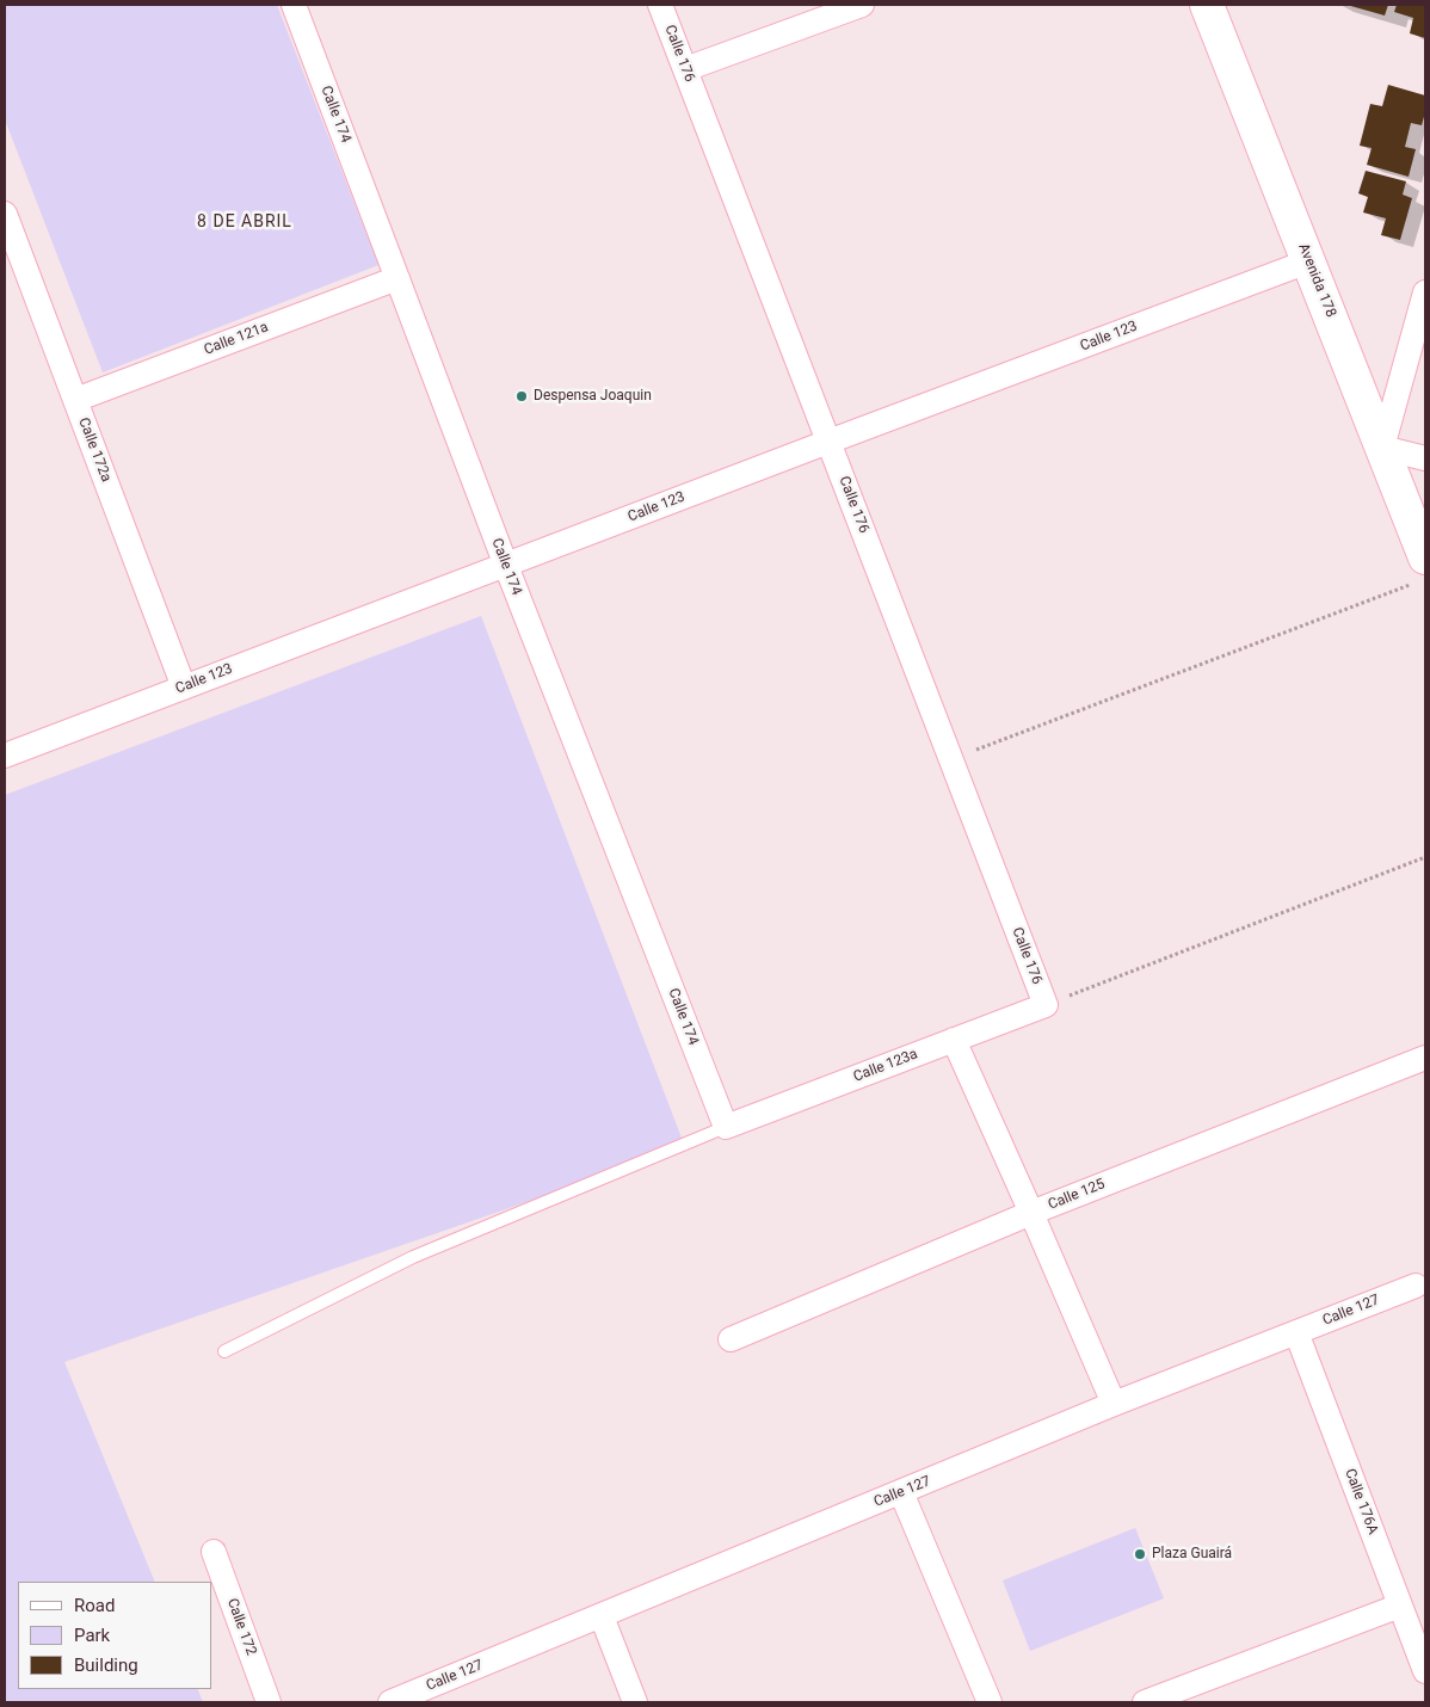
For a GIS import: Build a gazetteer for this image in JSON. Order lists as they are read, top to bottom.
{
  "streets": {
    "main road": ["Avenida 178"],
    "street": [
      "Calle 176",
      "Calle 174",
      "Calle 123",
      "Calle 121a",
      "Calle 172a",
      "Calle 123a",
      "Calle 125",
      "Calle 127",
      "Calle 176A",
      "Calle 172"
    ]
  },
  "crossings": [
    ["Calle 176", "Calle 123"],
    ["Calle 176", "Calle 123a"],
    ["Calle 174", "Calle 123"],
    ["Calle 174", "Calle 121a"],
    ["Calle 174", "Calle 123a"],
    ["Avenida 178", "Calle 123"],
    ["Calle 123", "Calle 172a"],
    ["Calle 121a", "Calle 172a"],
    ["Calle 127", "Calle 176A"]
  ],
  "districts": ["8 DE ABRIL"],
  "places": ["Despensa Joaquin", "Plaza Guairá"],
  "legend": ["Road", "Park", "Building"]
}
